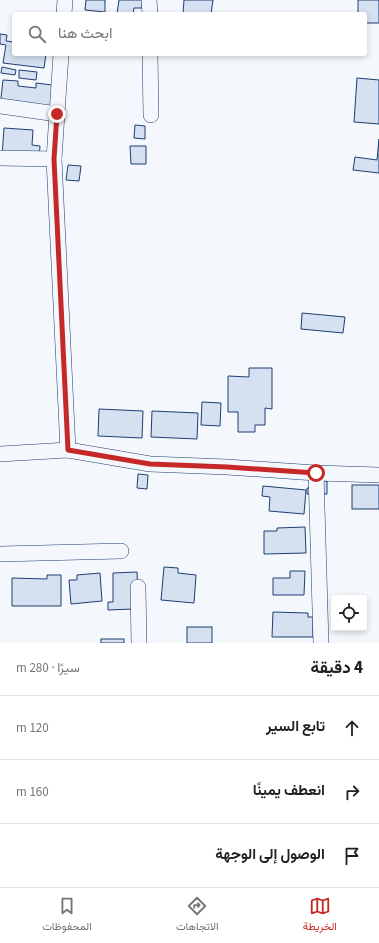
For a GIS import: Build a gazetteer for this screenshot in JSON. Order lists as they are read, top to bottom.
{
  "page": {
    "search": "ابحث هنا",
    "heading": ["4 دقيقة", "سيرًا · 280 m"],
    "list": [
      ["تابع السير", "120 m"],
      ["انعطف يمينًا", "160 m"],
      "الوصول إلى الوجهة"
    ],
    "nav": ["الخريطة", "الاتجاهات", "المحفوظات"]
  }
}
